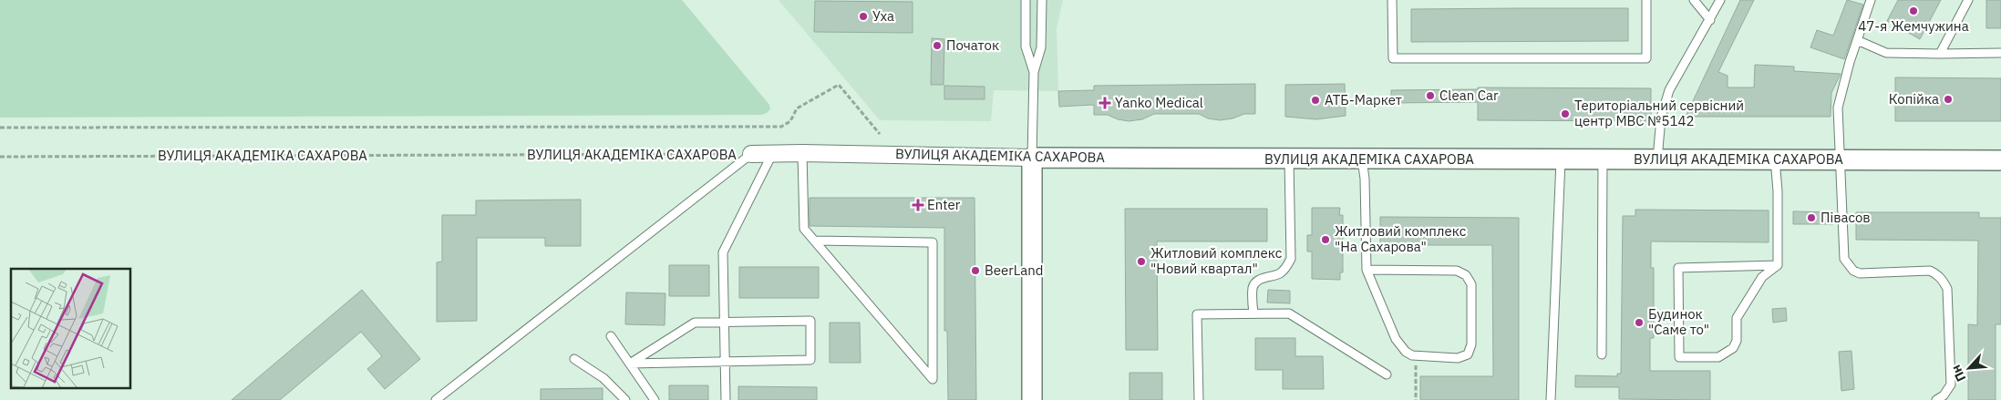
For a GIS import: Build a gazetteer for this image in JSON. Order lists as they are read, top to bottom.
{
  "streets": {
    "street": ["ВУЛИЦЯ АКАДЕМІКА САХАРОВА"]
  },
  "places": {
    "other": [
      "47-я Жемчужина",
      "Уха",
      "Початок",
      "Clean Car",
      "Копійка",
      "АТБ-Маркет",
      "Територіальний сервісний центр МВС №5142",
      "Півасов",
      "Житловий комплекс \"На Сахарова\"",
      "Житловий комплекс \"Новий квартал\"",
      "BeerLand",
      "Будинок \"Саме то\""
    ],
    "health": ["Yanko Medical", "Enter"]
  },
  "north": "bottom left"
}
